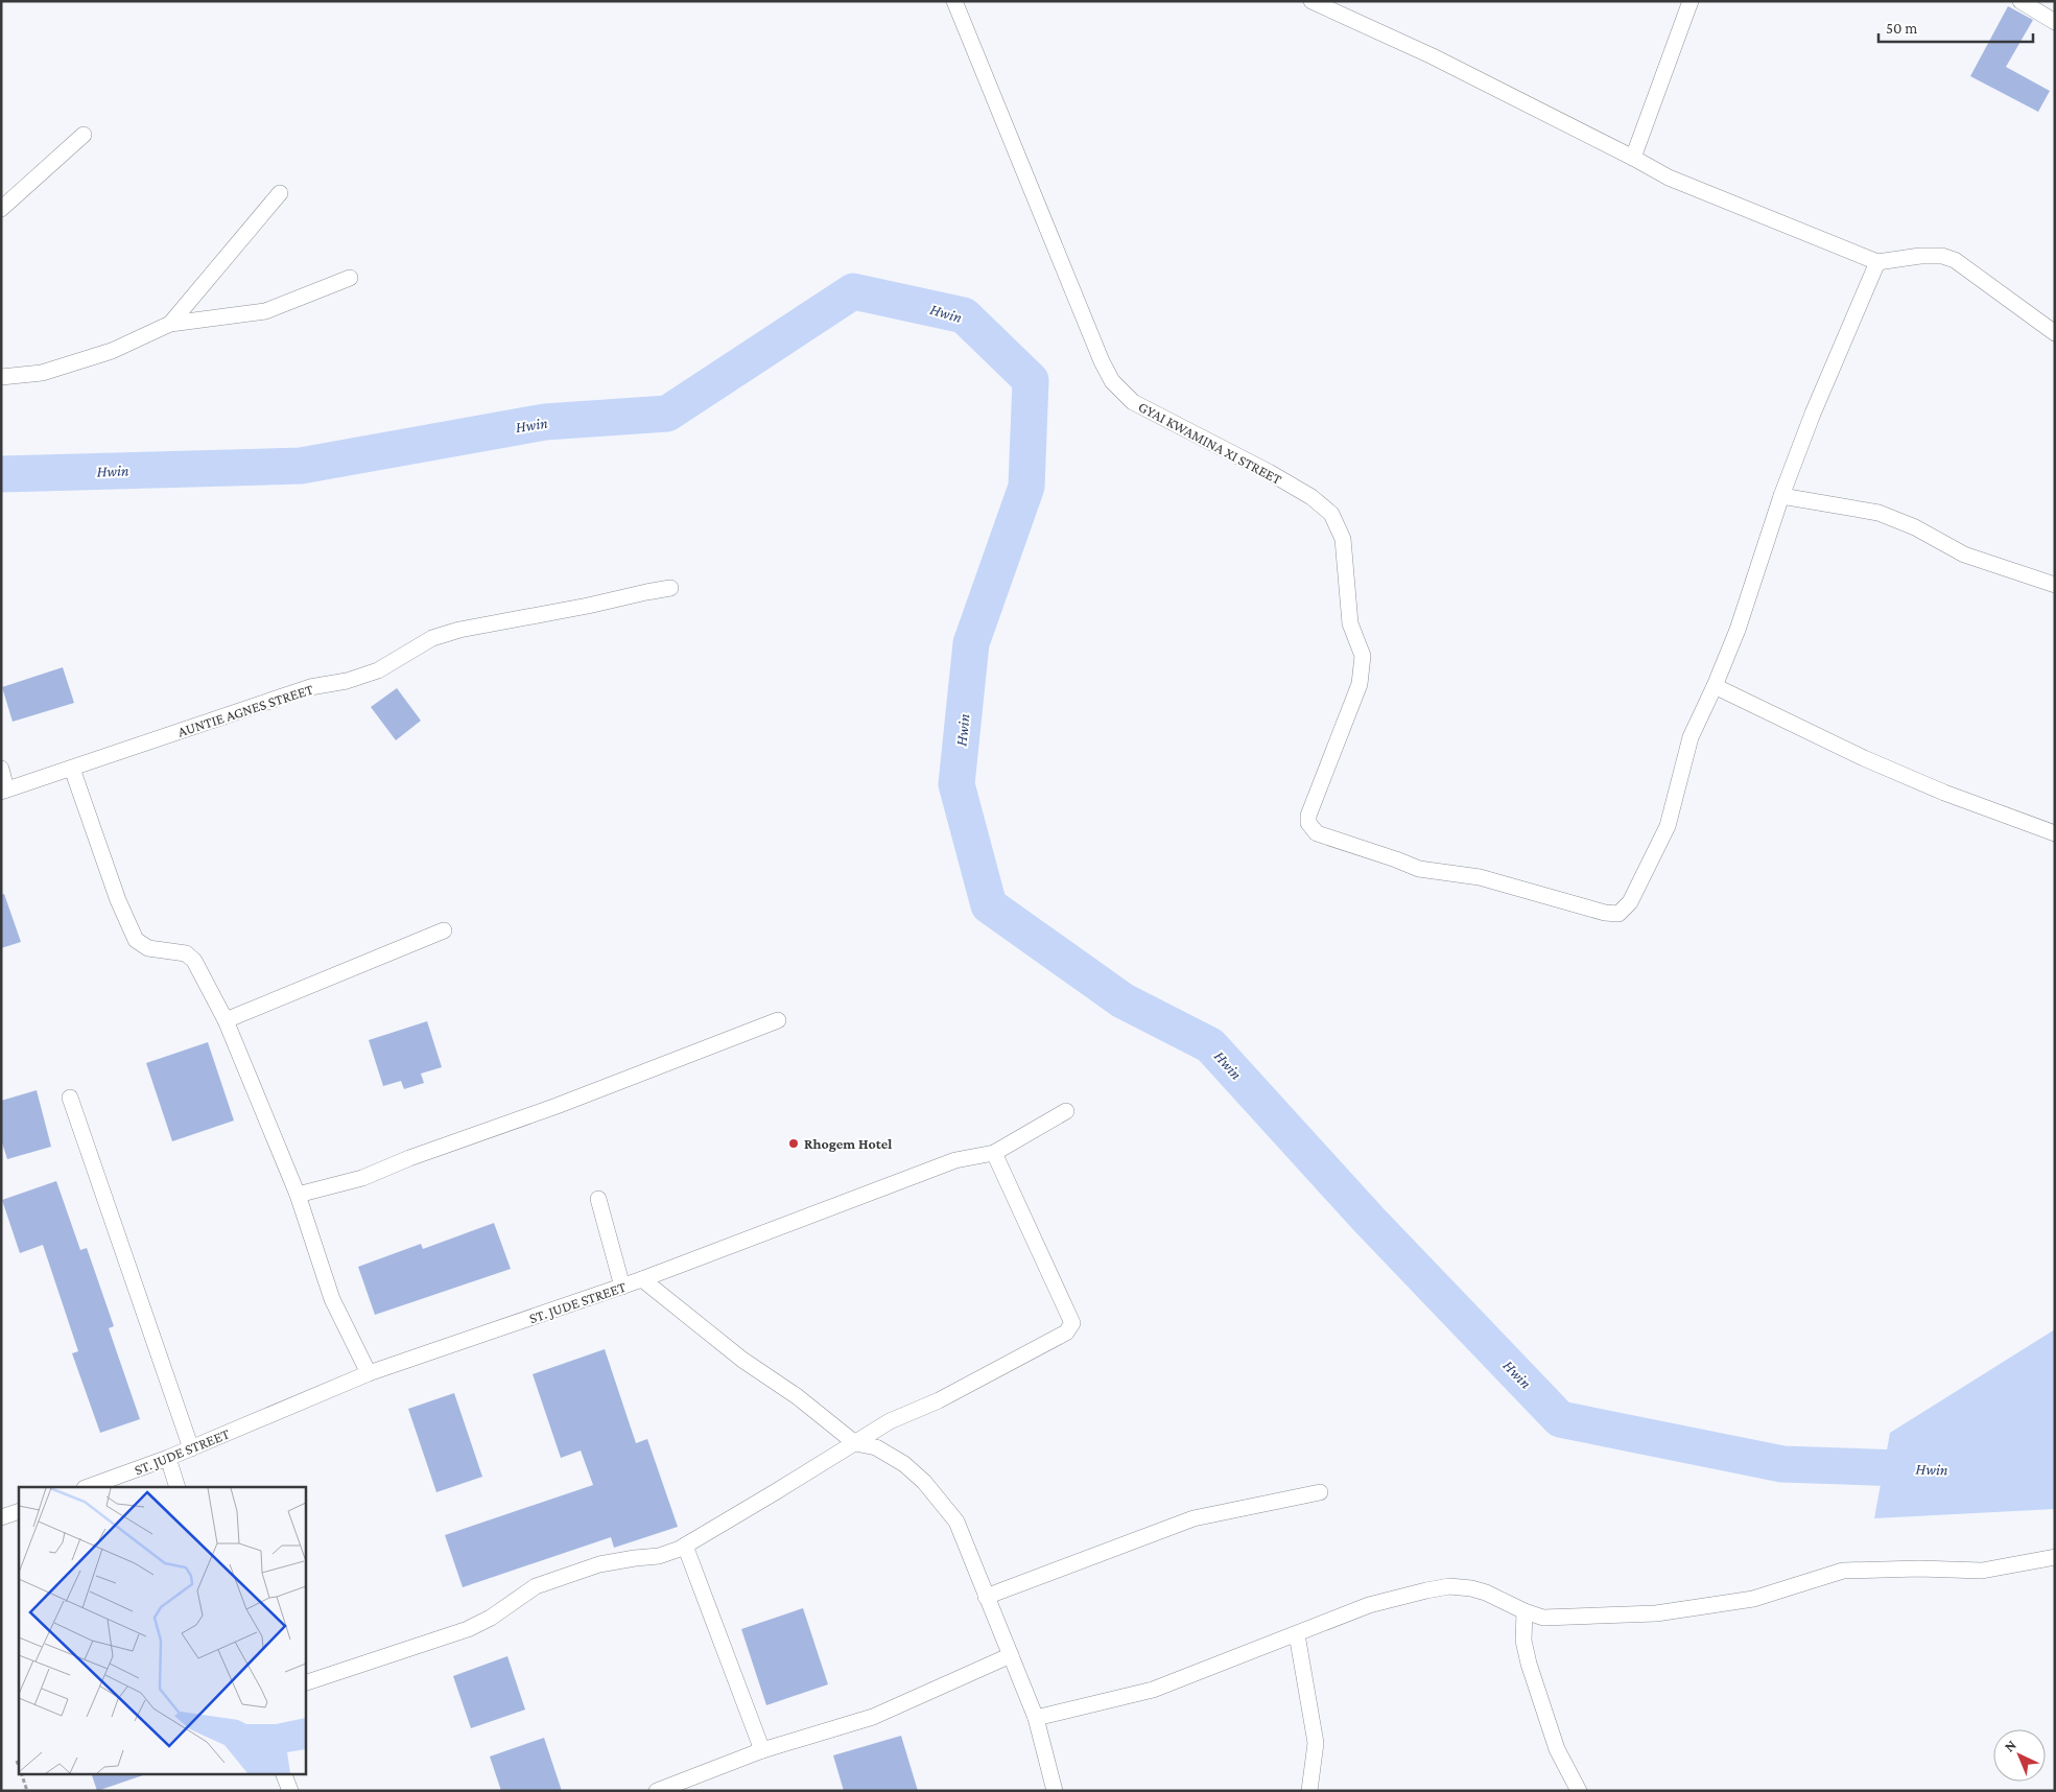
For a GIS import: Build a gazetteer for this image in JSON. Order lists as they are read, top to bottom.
{
  "streets": {
    "street": ["GYAI KWAMINA XI STREET", "AUNTIE AGNES STREET", "ST. JUDE STREET"]
  },
  "water": ["Hwin"],
  "places": ["Rhogem Hotel"],
  "scale_bar": "50 m",
  "north": "top left"
}
